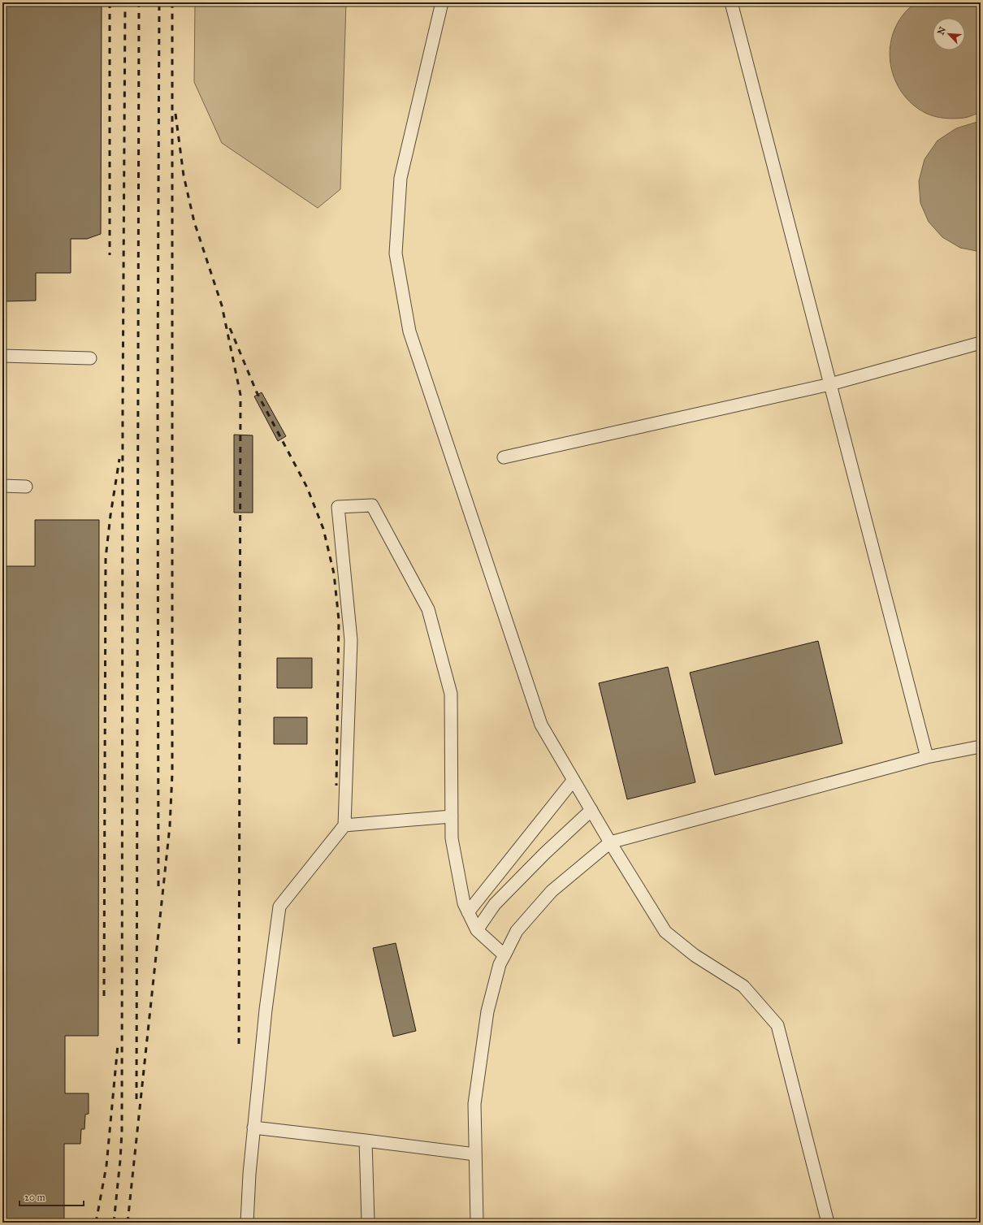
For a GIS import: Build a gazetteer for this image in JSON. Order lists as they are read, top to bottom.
{
  "scale_bar": "20 m",
  "north": "top left"
}
